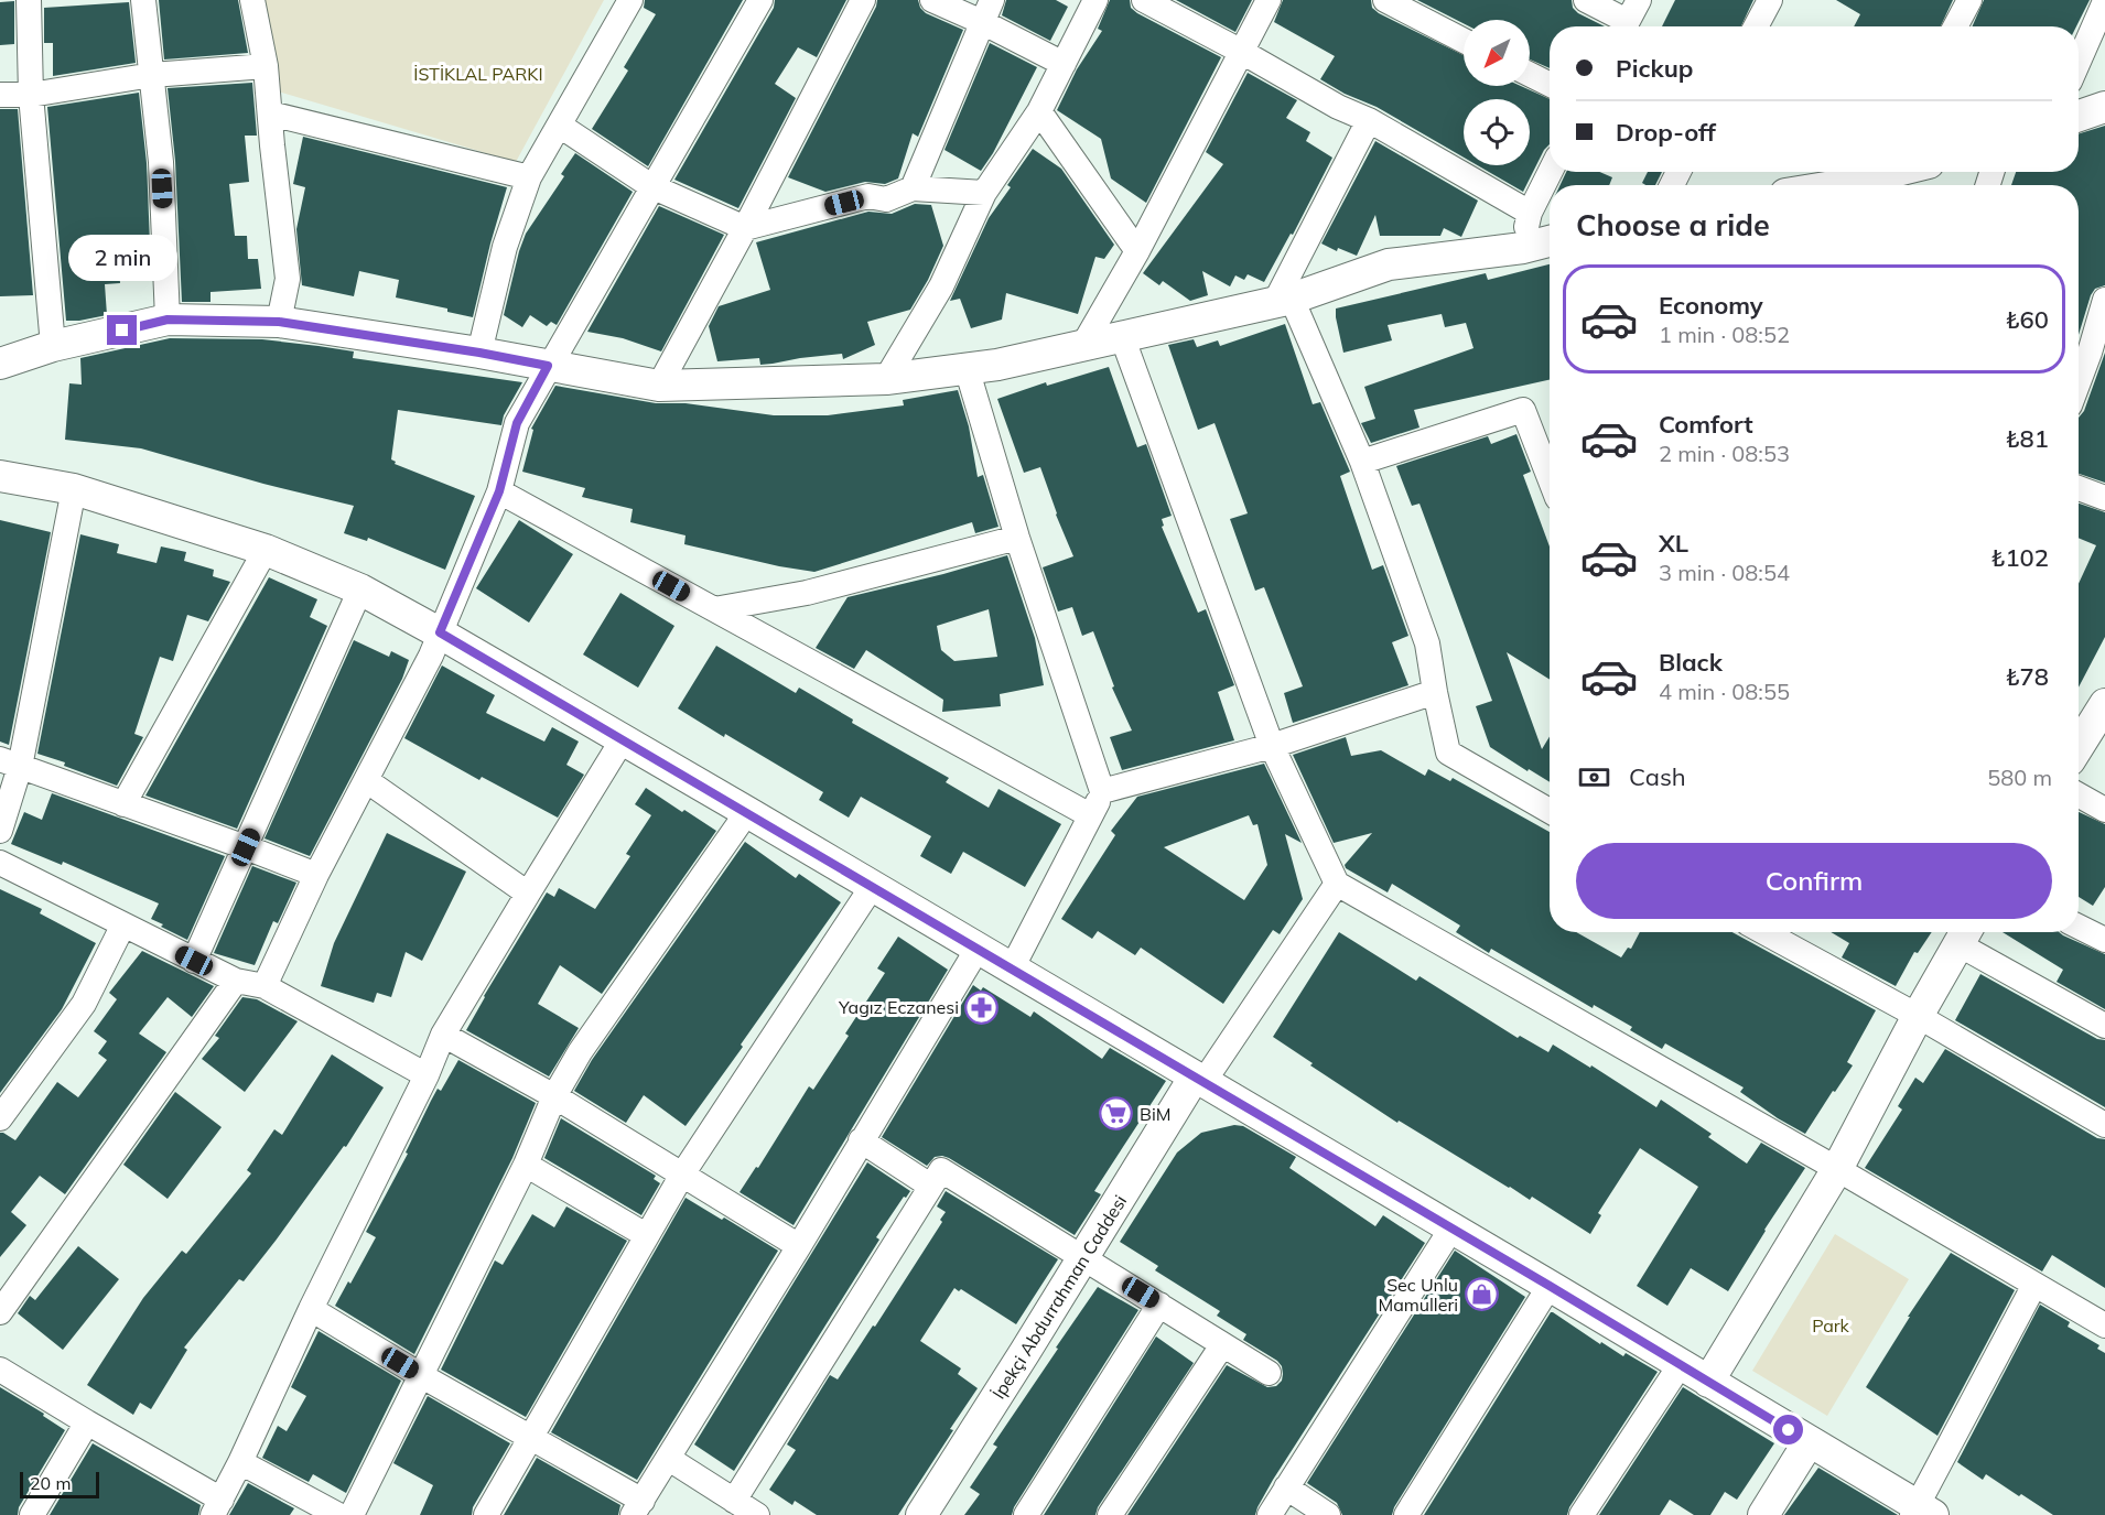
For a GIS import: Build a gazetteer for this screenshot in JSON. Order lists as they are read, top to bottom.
{
  "streets": {
    "street": ["İpekçi Abdurrahman Caddesi"]
  },
  "parks": ["İSTİKLAL PARKI", "Park"],
  "places": {
    "pharmacy": ["Yagız Eczanesi"],
    "supermarket": ["BiM"],
    "shop": ["Sec Unlu Mamulleri"]
  },
  "scale_bar": "20 m",
  "north": "bottom left",
  "page": {
    "banner": ["Pickup", "Drop-off"],
    "heading": "Choose a ride",
    "bubble": "2 min",
    "list": [
      {
        "name": "Economy",
        "note": "1 min · 08:52",
        "value": "₺60"
      },
      {
        "name": "Comfort",
        "note": "2 min · 08:53",
        "value": "₺81"
      },
      {
        "name": "XL",
        "note": "3 min · 08:54",
        "value": "₺102"
      },
      {
        "name": "Black",
        "note": "4 min · 08:55",
        "value": "₺78"
      }
    ],
    "pay": ["Cash", "580 m"],
    "buttons": "Confirm",
    "scale": "20 m"
  }
}
